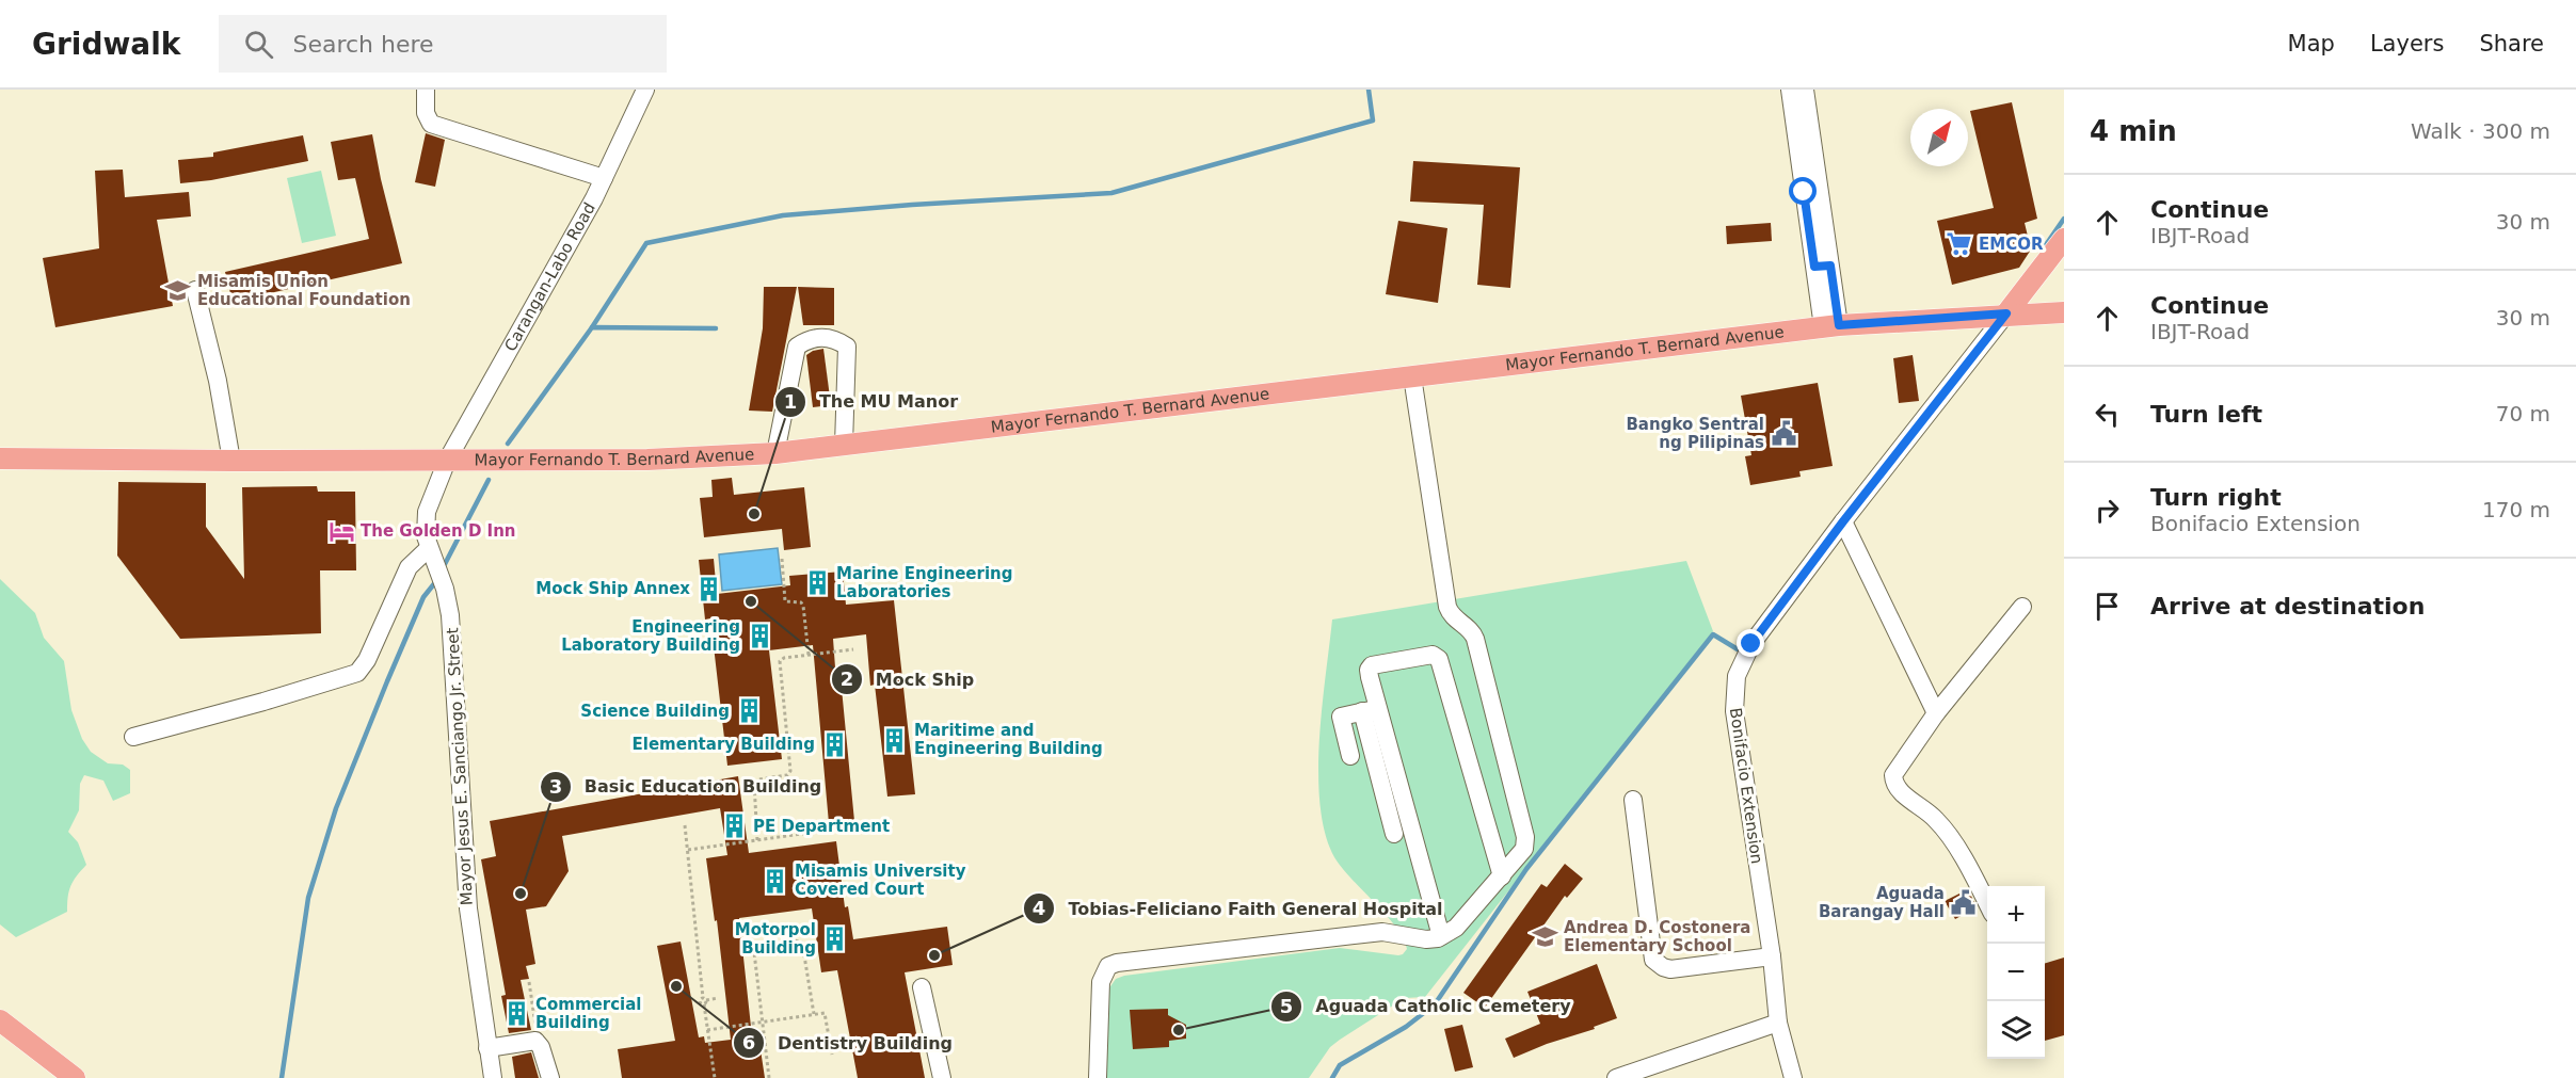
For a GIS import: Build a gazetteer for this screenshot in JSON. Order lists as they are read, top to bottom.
{
  "streets": {
    "main road": ["Mayor Fernando T. Bernard Avenue"],
    "street": ["Carangan-Labo Road", "Mayor Jesus E. Sanciango Jr. Street", "Bonifacio Extension"]
  },
  "crossings": [
    ["Carangan-Labo Road", "Mayor Fernando T. Bernard Avenue"],
    ["Carangan-Labo Road", "Mayor Jesus E. Sanciango Jr. Street"],
    ["Mayor Fernando T. Bernard Avenue", "Mayor Jesus E. Sanciango Jr. Street"],
    ["Mayor Fernando T. Bernard Avenue", "Bonifacio Extension"]
  ],
  "places": {
    "supermarket": ["EMCOR"],
    "school or university": ["Misamis Union Educational Foundation", "Andrea D. Costonera Elementary School"],
    "public building": ["Bangko Sentral ng Pilipinas", "Aguada Barangay Hall"],
    "other": [
      "The MU Manor",
      "Mock Ship",
      "Basic Education Building",
      "Tobias-Feliciano Faith General Hospital",
      "Dentistry Building",
      "Aguada Catholic Cemetery"
    ],
    "hotel": ["The Golden D Inn"],
    "building": [
      "Marine Engineering Laboratories",
      "Mock Ship Annex",
      "Engineering Laboratory Building",
      "Science Building",
      "Maritime and Engineering Building",
      "Elementary Building",
      "PE Department",
      "Misamis University Covered Court",
      "Motorpol Building",
      "Commercial Building"
    ]
  },
  "north": "top right",
  "page": {
    "header": "Gridwalk",
    "search": "Search here",
    "nav": ["Map", "Layers", "Share"],
    "heading": ["4 min", "Walk · 300 m"],
    "list": [
      ["Continue", "IBJT-Road", "30 m"],
      ["Continue", "IBJT-Road", "30 m"],
      ["Turn left", "70 m"],
      ["Turn right", "Bonifacio Extension", "170 m"],
      "Arrive at destination"
    ],
    "map_buttons": ["+", "−"]
  }
}
